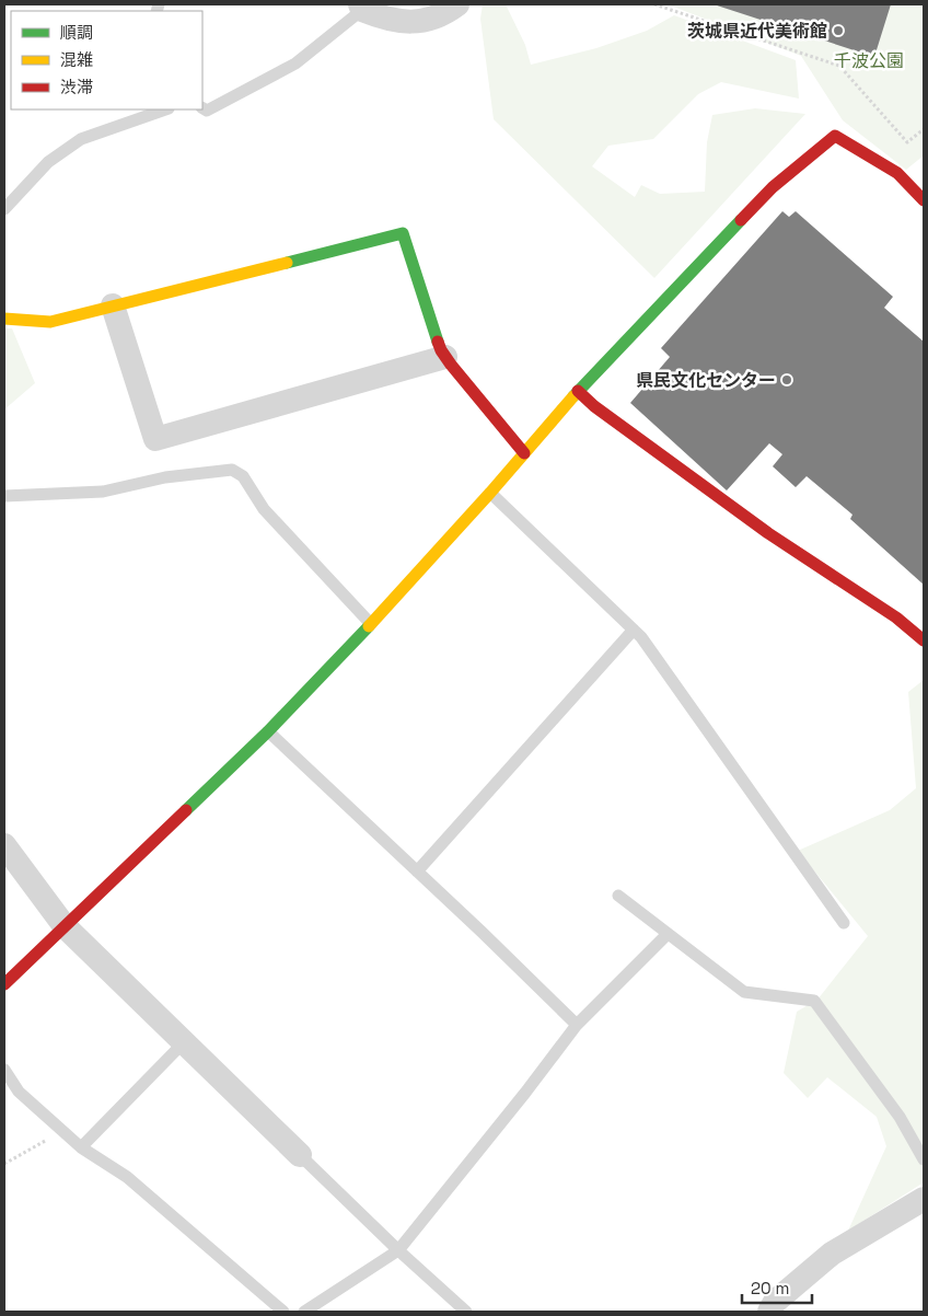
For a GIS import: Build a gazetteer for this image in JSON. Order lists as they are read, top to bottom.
{
  "parks": ["千波公園"],
  "places": ["茨城県近代美術館", "県民文化センター"],
  "legend": ["順調", "混雑", "渋滞"],
  "scale_bar": "20 m"
}
